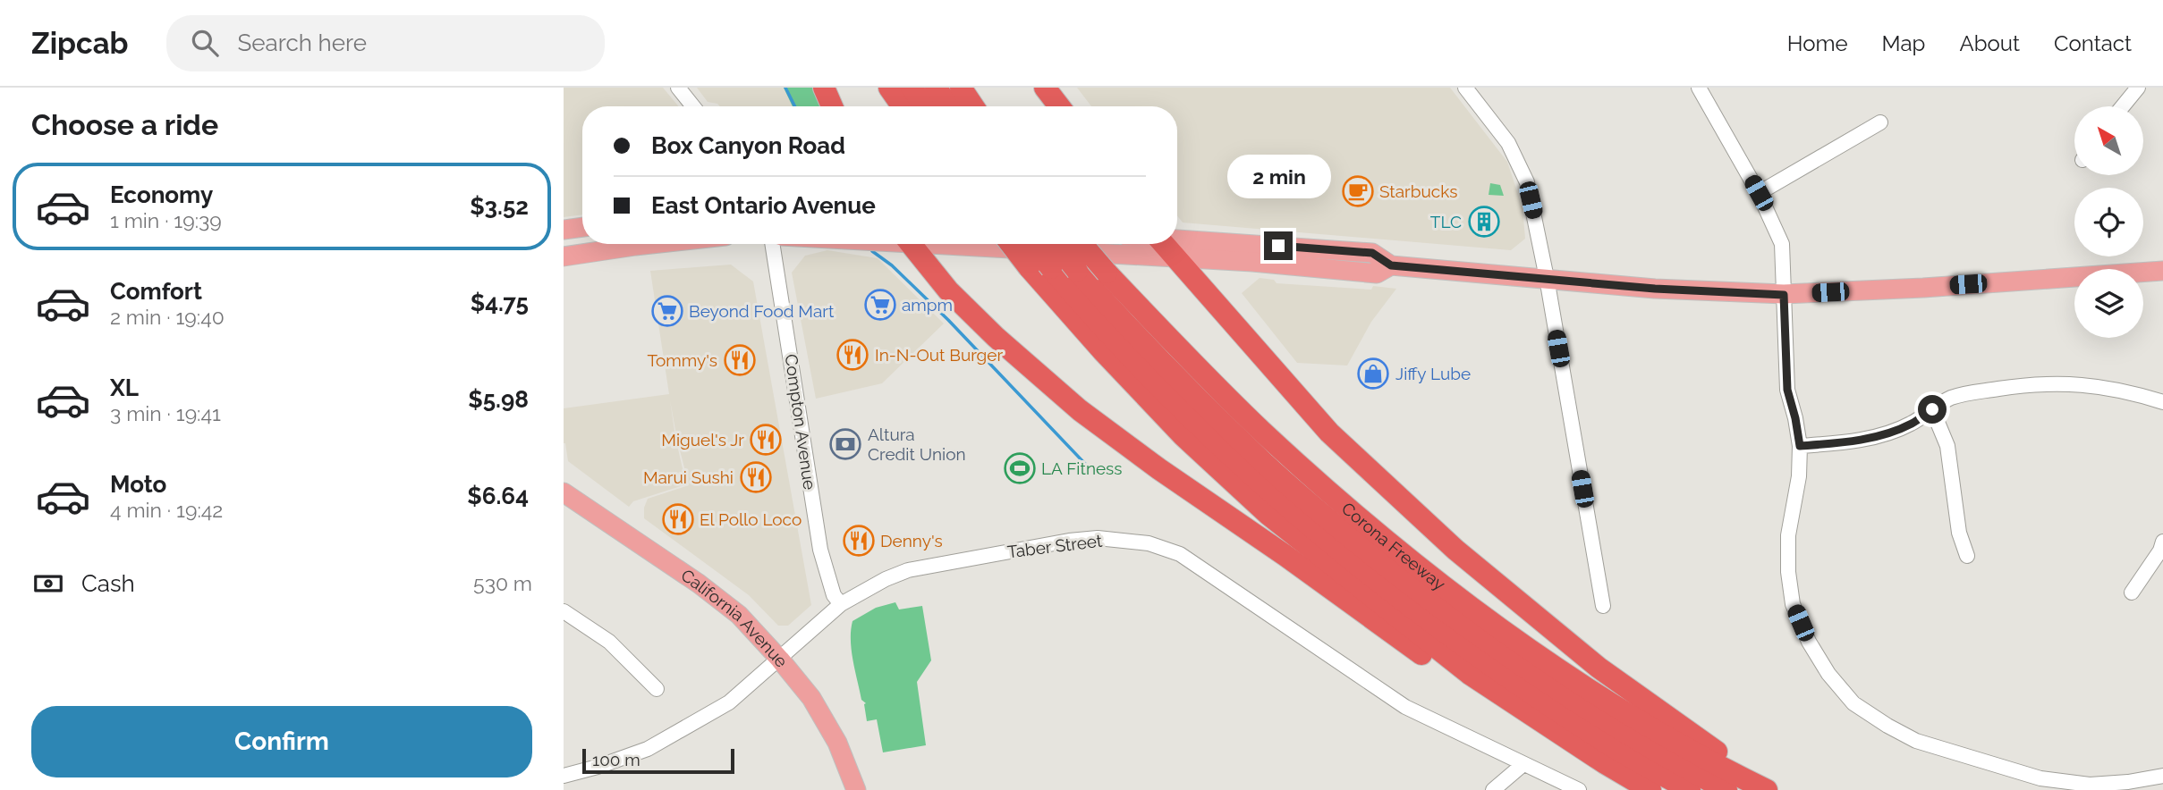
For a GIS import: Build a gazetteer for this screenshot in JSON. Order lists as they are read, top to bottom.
{
  "streets": {
    "highway": ["Corona Freeway"],
    "main road": ["California Avenue"],
    "street": ["Compton Avenue", "Taber Street"]
  },
  "crossings": [
    ["Compton Avenue", "Taber Street"],
    ["Taber Street", "California Avenue"]
  ],
  "places": {
    "cafe": ["Starbucks"],
    "building": ["TLC"],
    "supermarket": ["ampm", "Beyond Food Mart"],
    "restaurant": [
      "In-N-Out Burger",
      "Tommy's",
      "Miguel's Jr",
      "Marui Sushi",
      "El Pollo Loco",
      "Denny's"
    ],
    "shop": ["Jiffy Lube"],
    "bank": ["Altura Credit Union"],
    "sports": ["LA Fitness"]
  },
  "scale_bar": "100 m",
  "north": "top left",
  "page": {
    "header": "Zipcab",
    "search": "Search here",
    "nav": [
      "Home",
      "Map",
      "About",
      "Contact"
    ],
    "heading": "Choose a ride",
    "banner": ["Box Canyon Road", "East Ontario Avenue"],
    "bubble": "2 min",
    "list": [
      {
        "name": "Economy",
        "note": "1 min · 19:39",
        "value": "$3.52"
      },
      {
        "name": "Comfort",
        "note": "2 min · 19:40",
        "value": "$4.75"
      },
      {
        "name": "XL",
        "note": "3 min · 19:41",
        "value": "$5.98"
      },
      {
        "name": "Moto",
        "note": "4 min · 19:42",
        "value": "$6.64"
      }
    ],
    "pay": ["Cash", "530 m"],
    "buttons": "Confirm",
    "scale": "100 m"
  }
}
